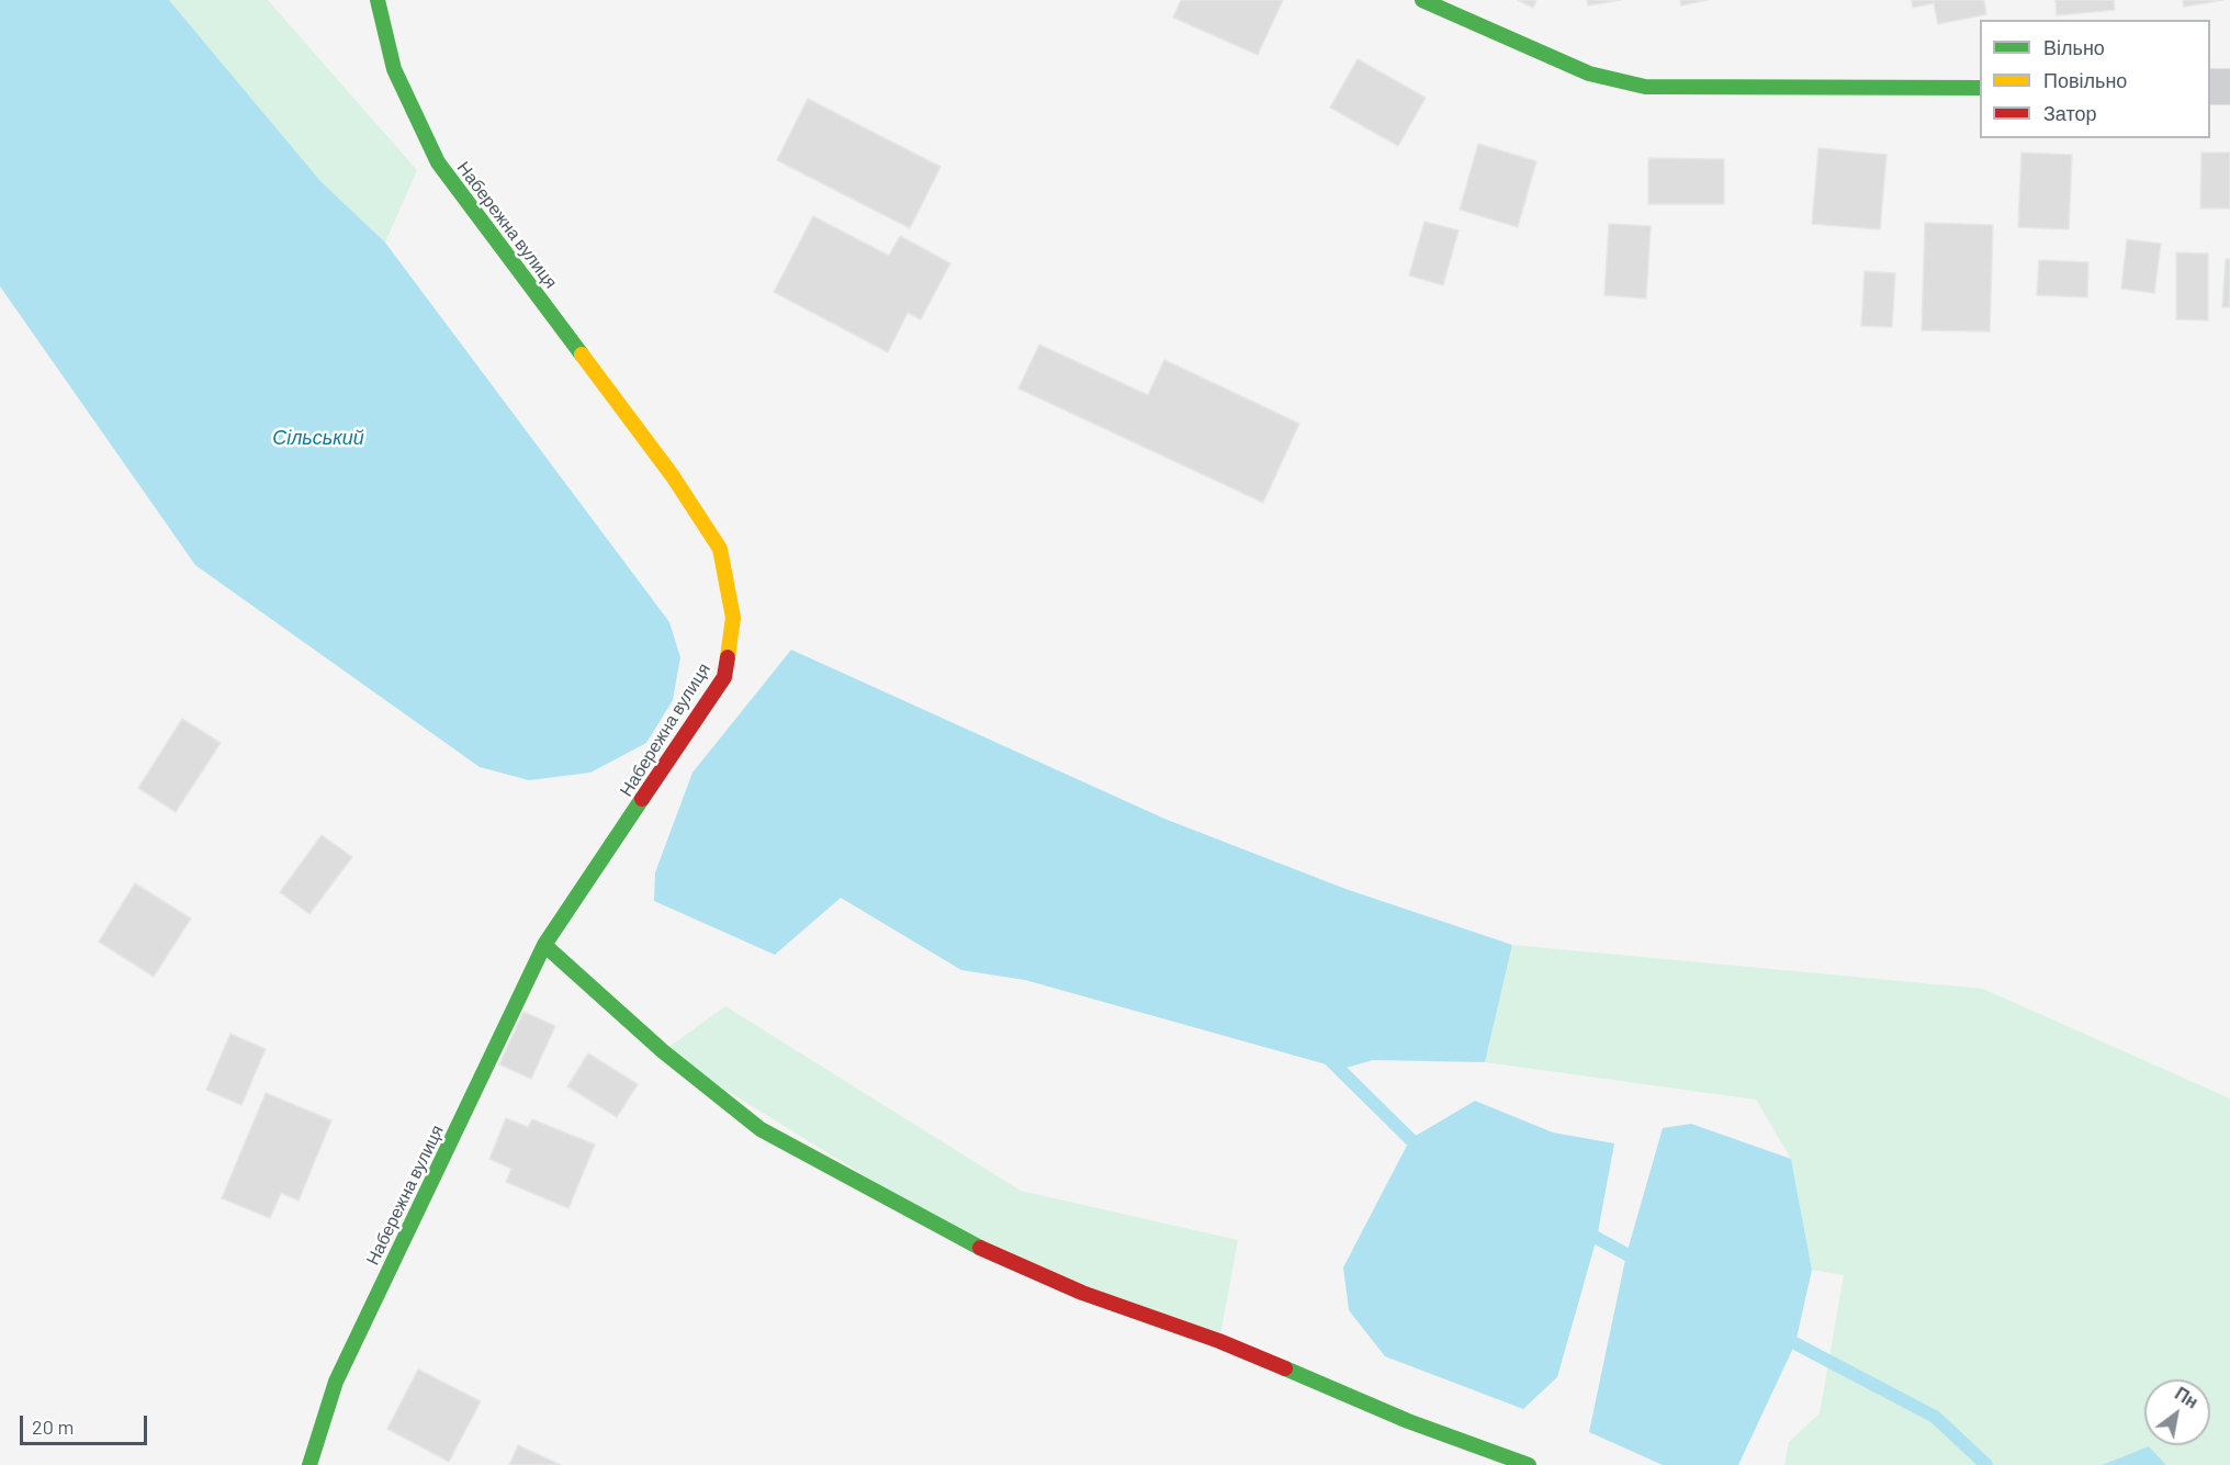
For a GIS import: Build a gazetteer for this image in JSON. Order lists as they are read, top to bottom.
{
  "streets": {
    "street": ["Набережна вулиця"]
  },
  "water": ["Сільський"],
  "legend": ["Вільно", "Повільно", "Затор"],
  "scale_bar": "20 m",
  "north": "top right"
}
